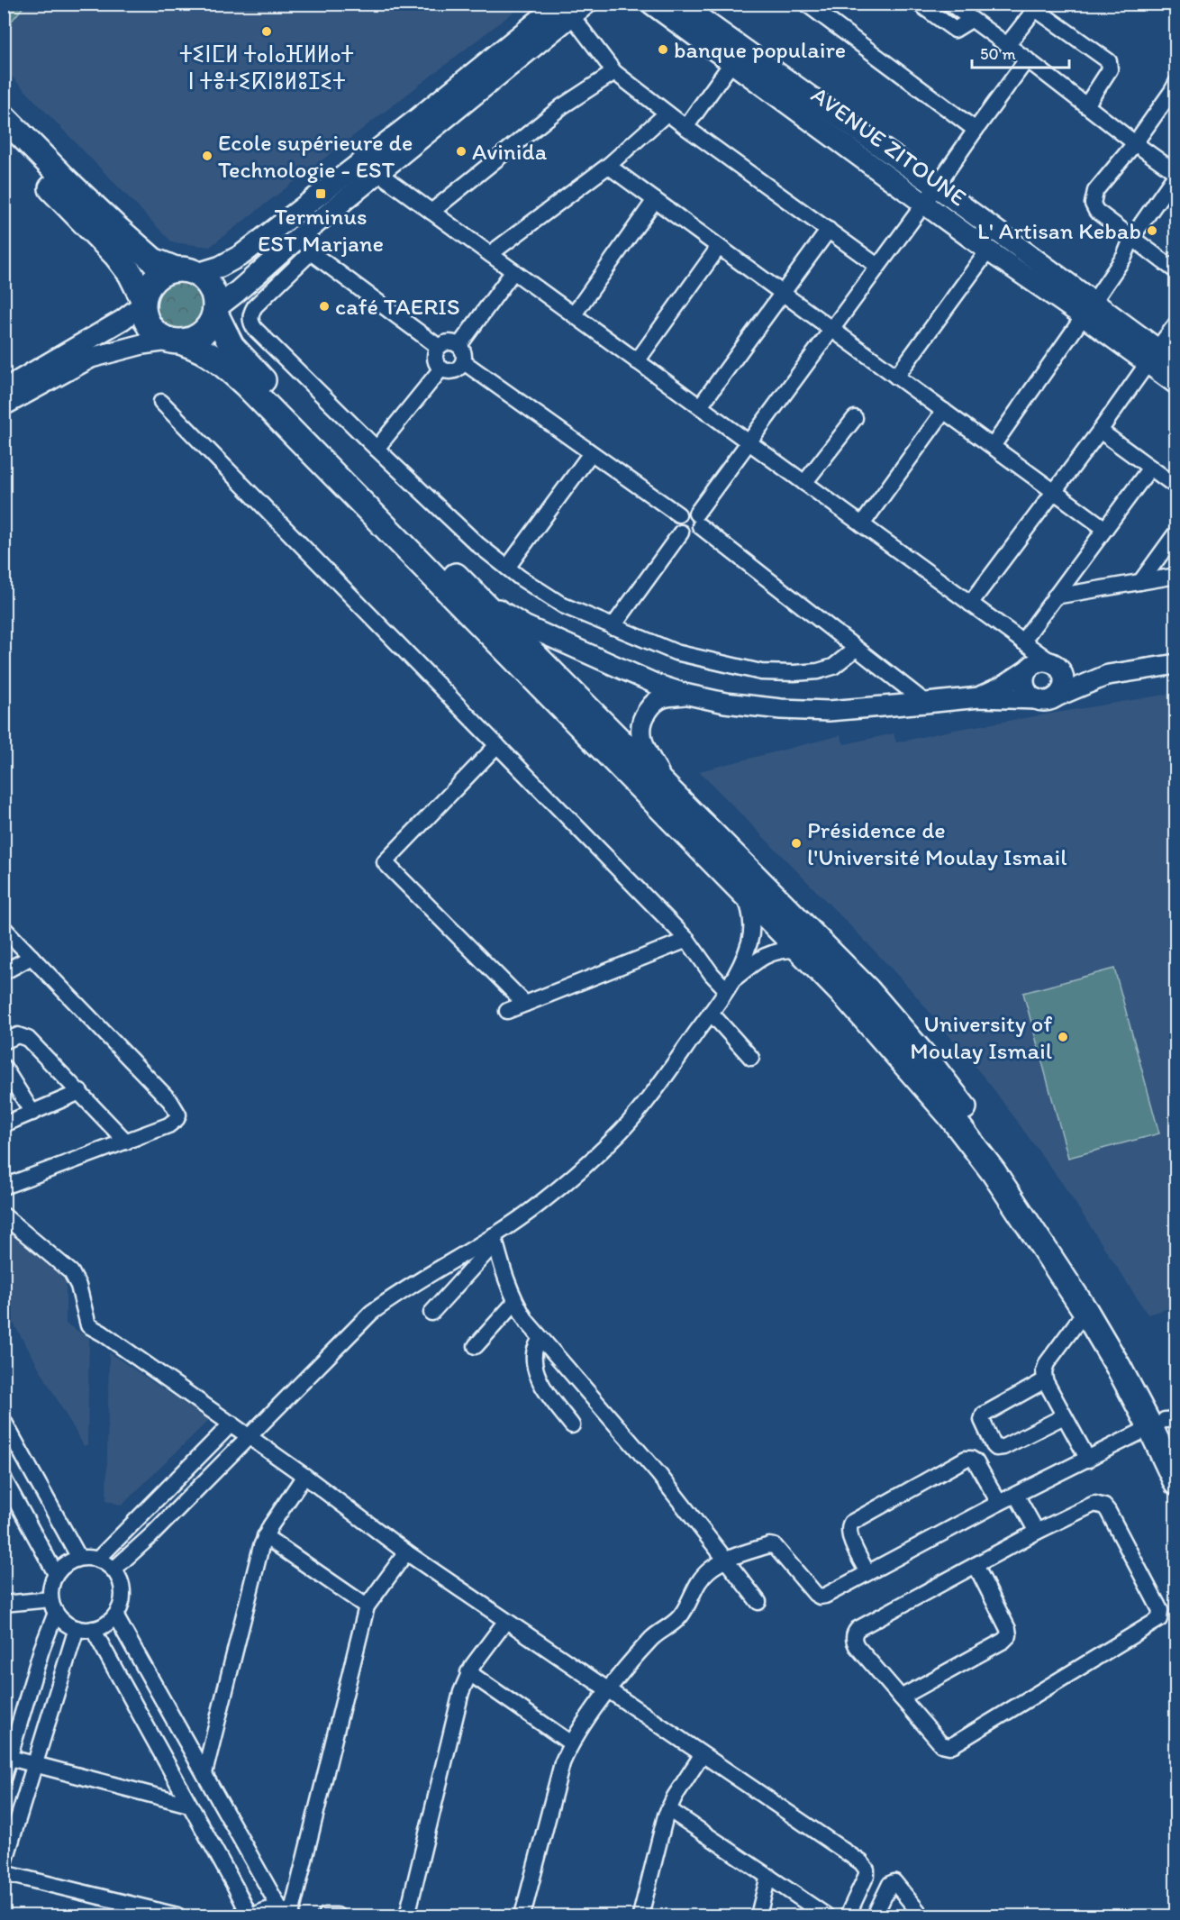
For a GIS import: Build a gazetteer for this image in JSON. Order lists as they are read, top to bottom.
{
  "streets": {
    "main road": ["AVENUE ZITOUNE"]
  },
  "places": {
    "other": [
      "ⵜⵉⵏⵎⵍ ⵜⴰⵏⴰⴼⵍⵍⴰⵜ ⵏ ⵜⴻⵜⵉⴽⵏⵓⵍⵓⵊⵉⵜ",
      "banque populaire",
      "Avinida",
      "Ecole supérieure de Technologie - EST",
      "L' Artisan Kebab",
      "café TAERIS",
      "Présidence de l'Université Moulay Ismail",
      "University of Moulay Ismail"
    ],
    "transit": ["Terminus EST Marjane"]
  },
  "scale_bar": "50 m"
}
